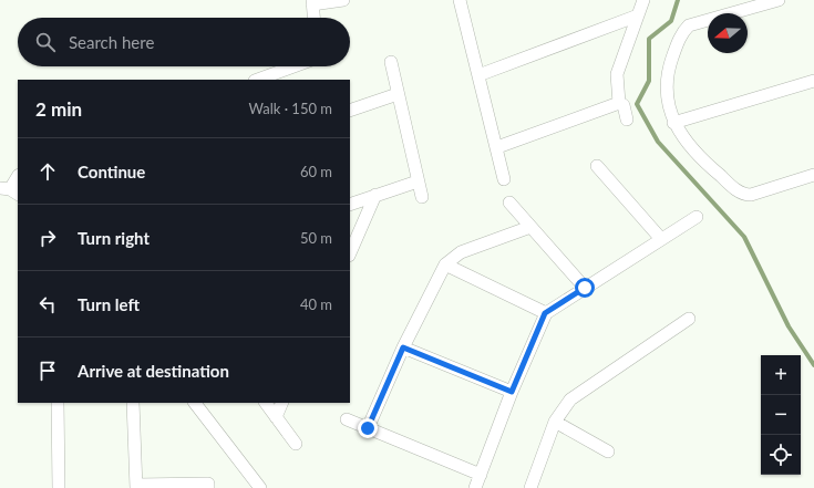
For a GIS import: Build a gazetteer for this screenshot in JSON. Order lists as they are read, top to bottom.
{
  "north": "left",
  "page": {
    "search": "Search here",
    "heading": ["2 min", "Walk · 150 m"],
    "list": [
      ["Continue", "60 m"],
      ["Turn right", "50 m"],
      ["Turn left", "40 m"],
      "Arrive at destination"
    ],
    "map_buttons": ["+", "−"]
  }
}
